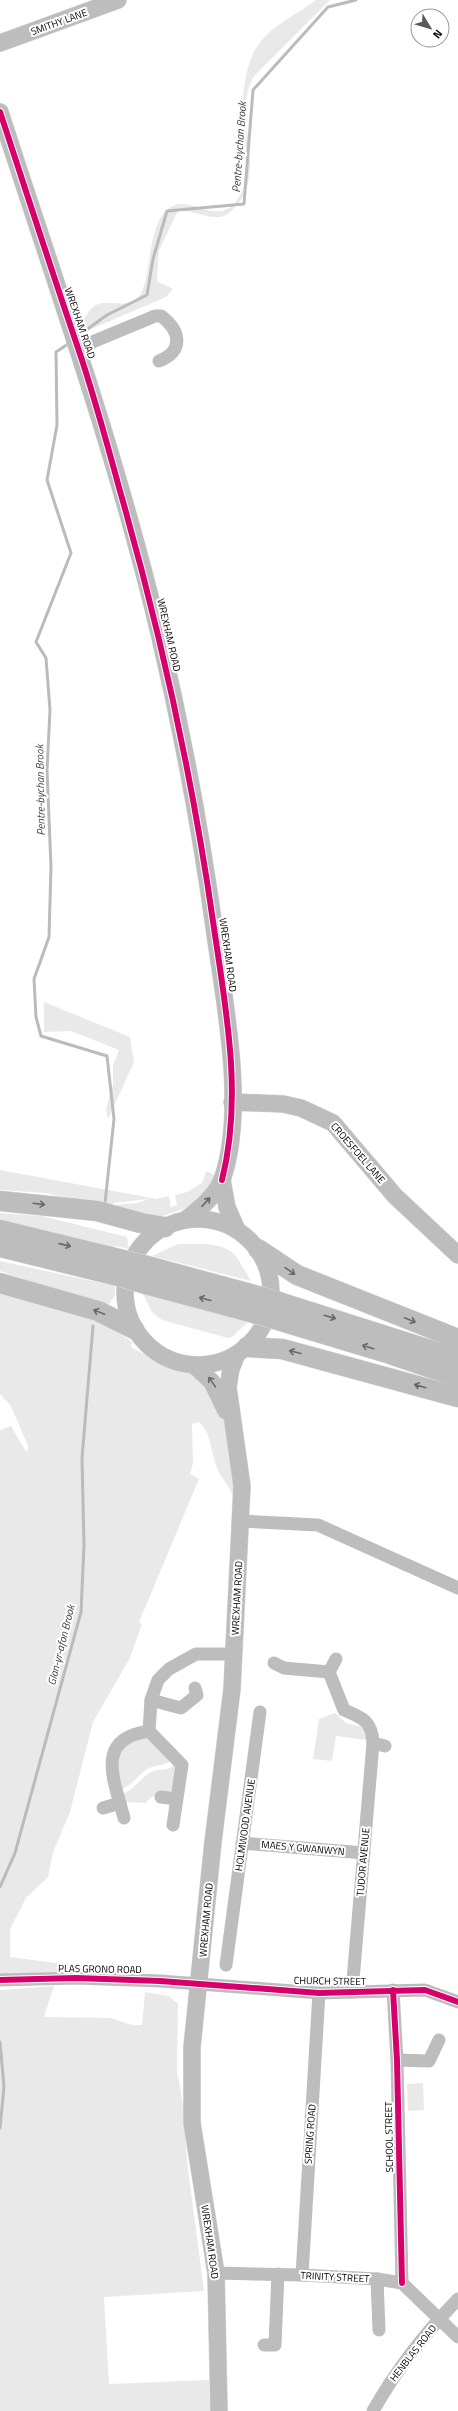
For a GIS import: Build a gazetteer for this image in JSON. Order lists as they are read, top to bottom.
{
  "streets": {
    "main road": ["SMITHY LANE", "WREXHAM ROAD", "CROESFOEL LANE"],
    "street": [
      "HOLMWOOD AVENUE",
      "MAES Y GWANWYN",
      "TUDOR AVENUE",
      "PLAS GRONO ROAD",
      "CHURCH STREET",
      "SPRING ROAD",
      "SCHOOL STREET",
      "TRINITY STREET",
      "HENBLAS ROAD"
    ]
  },
  "crossings": [
    ["WREXHAM ROAD", "CROESFOEL LANE"],
    ["WREXHAM ROAD", "PLAS GRONO ROAD"],
    ["WREXHAM ROAD", "CHURCH STREET"],
    ["WREXHAM ROAD", "TRINITY STREET"],
    ["HOLMWOOD AVENUE", "MAES Y GWANWYN"],
    ["MAES Y GWANWYN", "TUDOR AVENUE"],
    ["TUDOR AVENUE", "CHURCH STREET"],
    ["PLAS GRONO ROAD", "CHURCH STREET"],
    ["CHURCH STREET", "SPRING ROAD"],
    ["CHURCH STREET", "SCHOOL STREET"],
    ["SPRING ROAD", "TRINITY STREET"],
    ["SCHOOL STREET", "TRINITY STREET"]
  ],
  "water": ["Pentre-bychan Brook", "Glan-yr-afon Brook"],
  "north": "bottom right"
}
